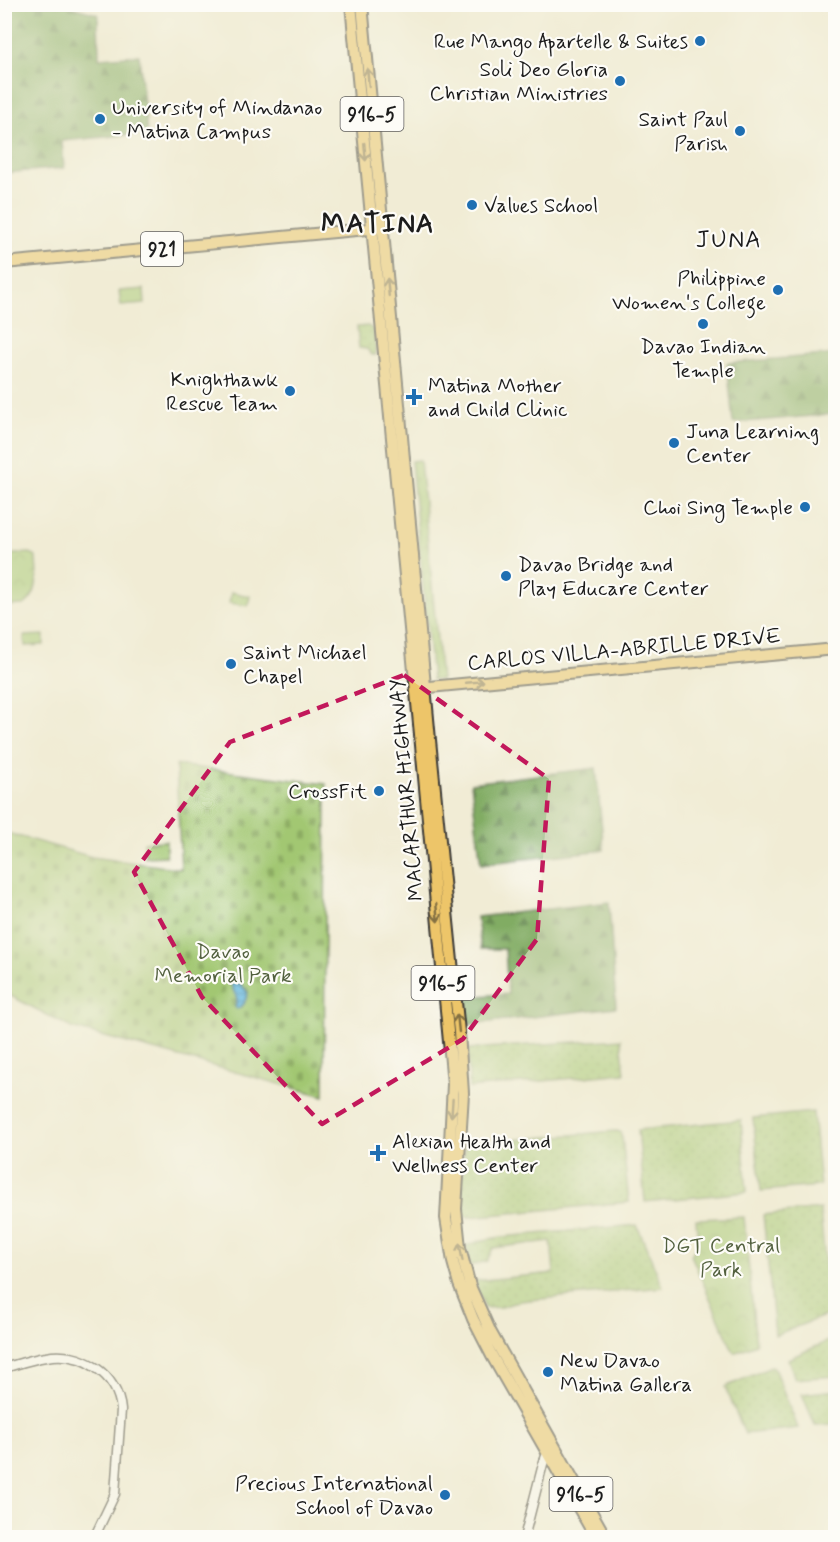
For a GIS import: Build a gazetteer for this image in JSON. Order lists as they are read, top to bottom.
{
  "streets": {
    "main road": [
      "916-5",
      "921",
      "CARLOS VILLA-ABRILLE DRIVE",
      "MACARTHUR HIGHWAY"
    ]
  },
  "crossings": [
    ["921", "MACARTHUR HIGHWAY"],
    ["CARLOS VILLA-ABRILLE DRIVE", "MACARTHUR HIGHWAY"]
  ],
  "one_way": ["CARLOS VILLA-ABRILLE DRIVE"],
  "districts": ["MATINA", "JUNA"],
  "parks": ["Davao Memorial Park", "DGT Central Park"],
  "places": {
    "other": [
      "Rue Mango Apartelle & Suites",
      "Soli Deo Gloria Christian Ministries",
      "University of Mindanao - Matina Campus",
      "Saint Paul Parish",
      "Values School",
      "Philippine Women's College",
      "Davao Indian Temple",
      "Knighthawk Rescue Team",
      "Juna Learning Center",
      "Choi Sing Temple",
      "Davao Bridge and Play Educare Center",
      "Saint Michael Chapel",
      "CrossFit",
      "New Davao Matina Gallera",
      "Precious International School of Davao"
    ],
    "health": ["Matina Mother and Child Clinic", "Alexian Health and Wellness Center"]
  }
}
